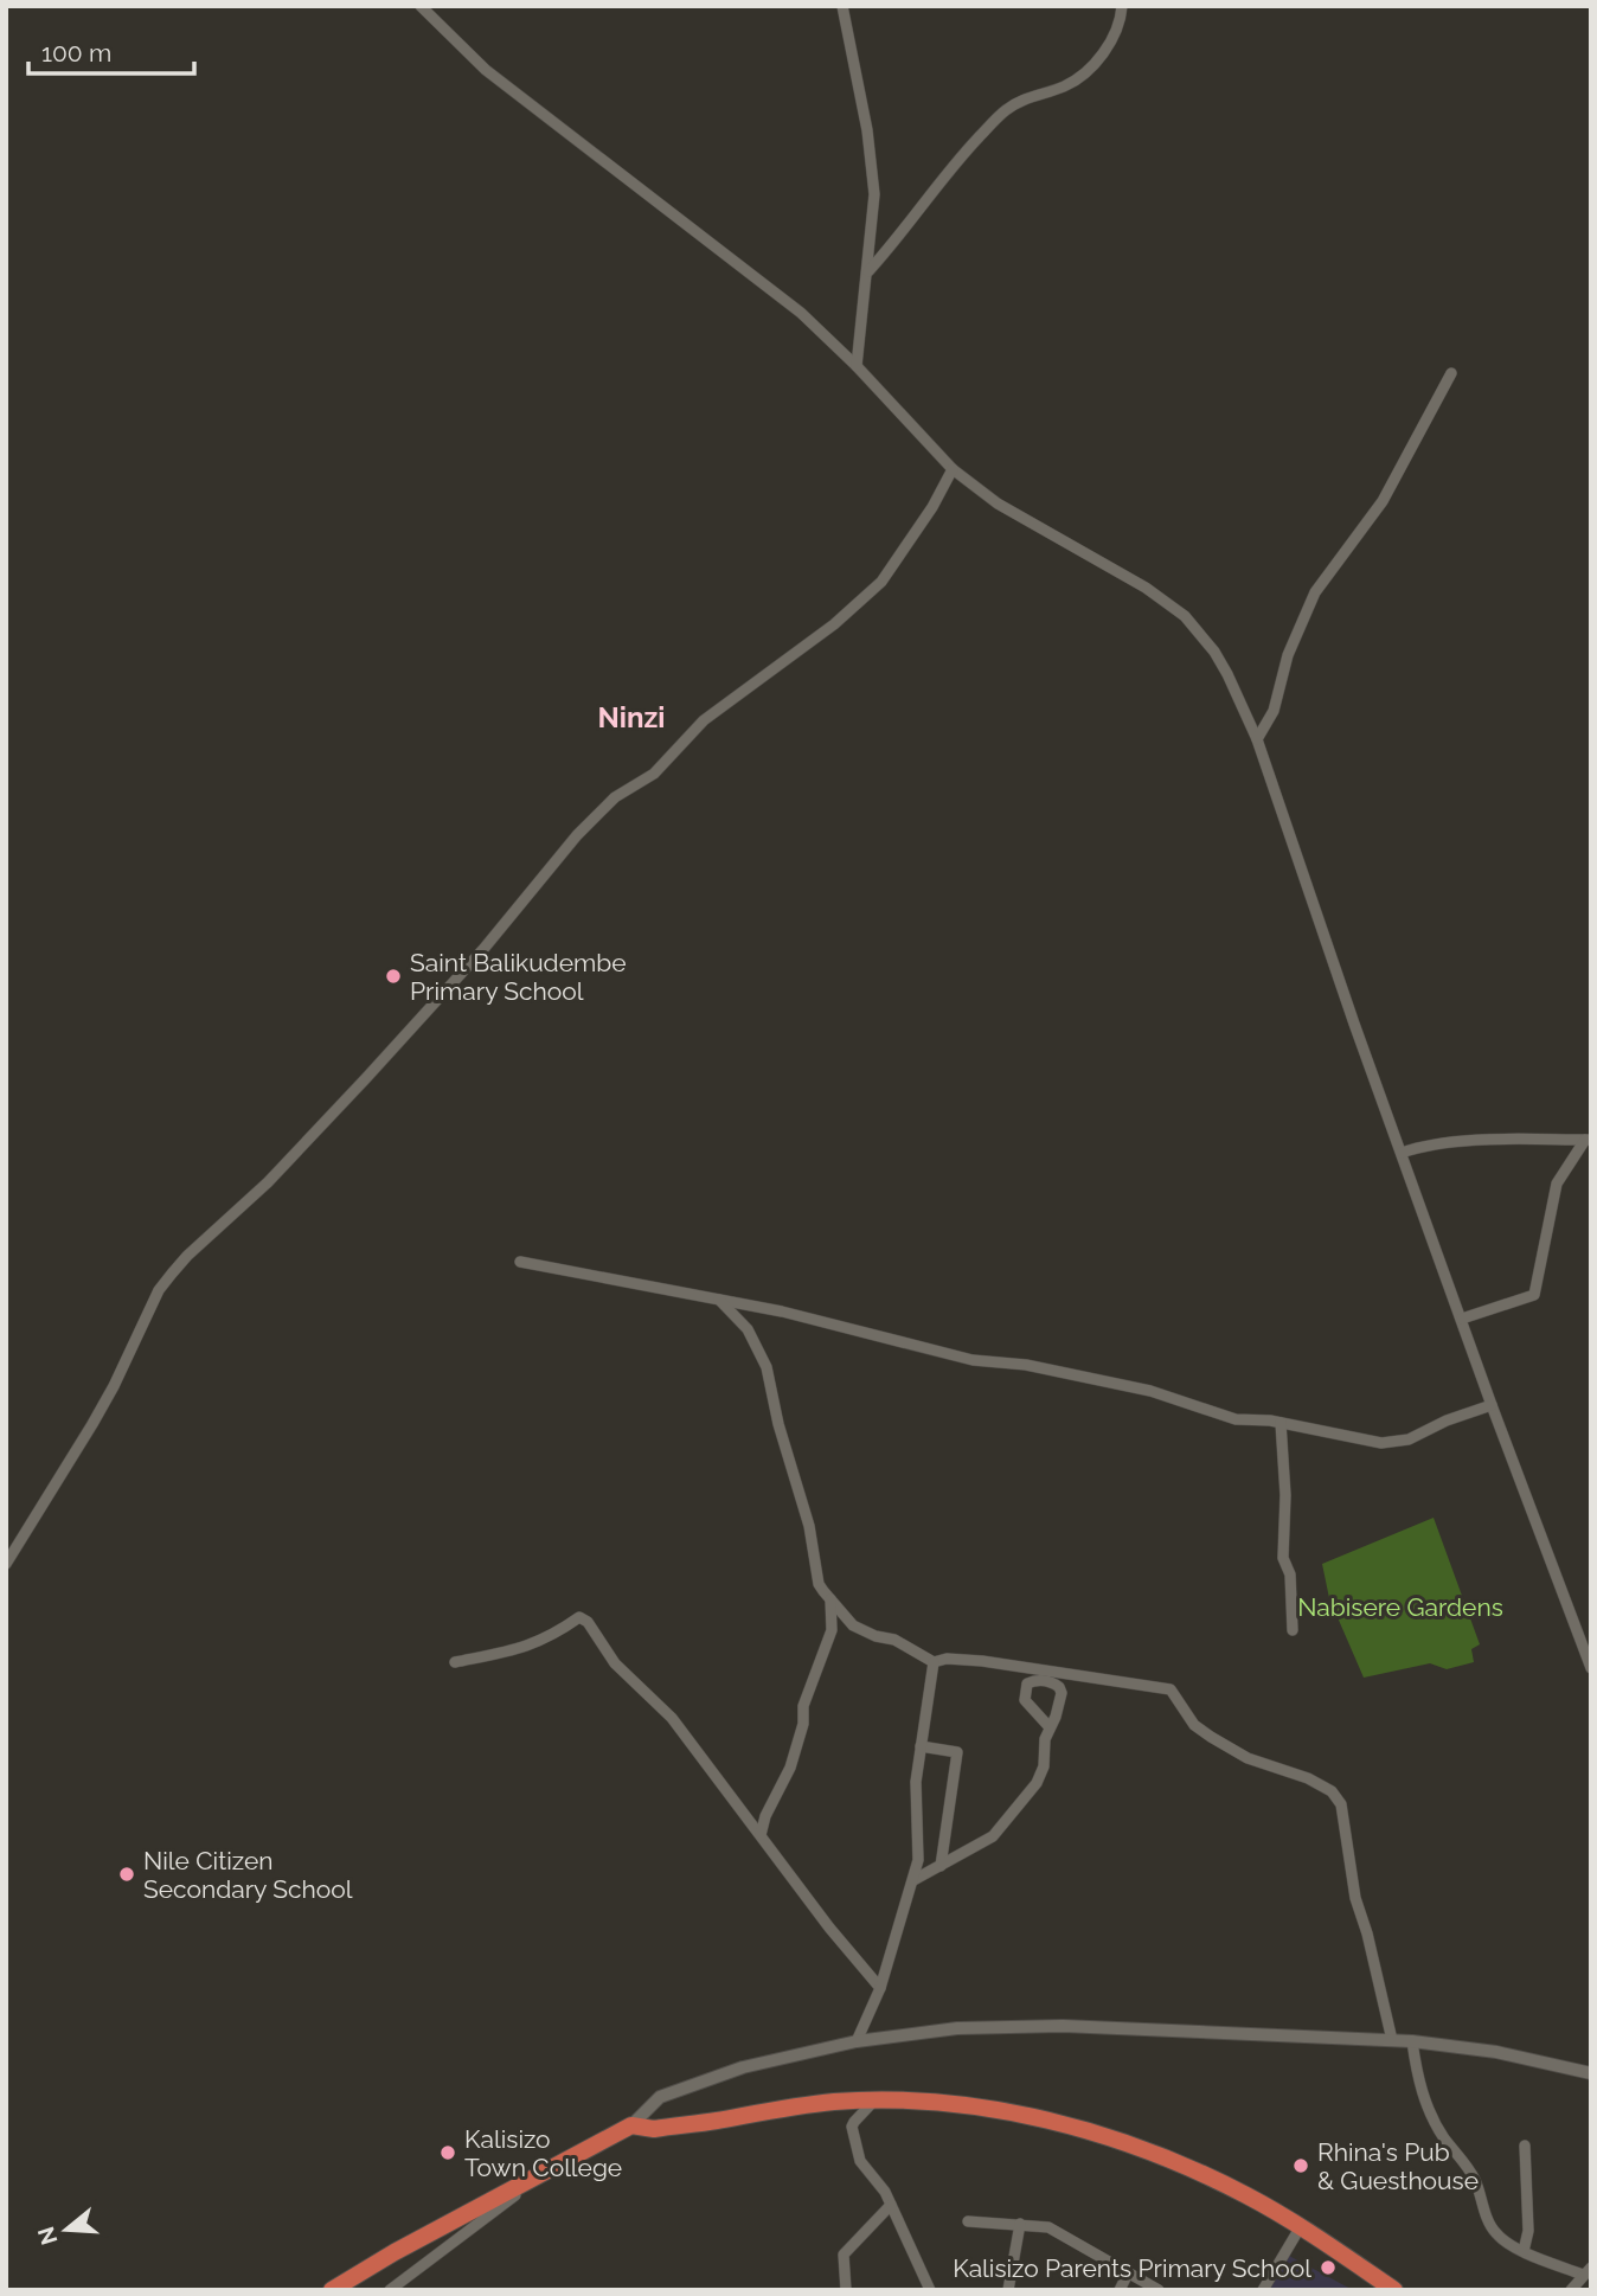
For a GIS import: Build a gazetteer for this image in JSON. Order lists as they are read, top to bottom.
{
  "districts": ["Ninzi"],
  "parks": ["Nabisere Gardens"],
  "places": [
    "Saint Balikudembe Primary School",
    "Nile Citizen Secondary School",
    "Kalisizo Town College",
    "Rhina's Pub & Guesthouse",
    "Kalisizo Parents Primary School"
  ],
  "scale_bar": "100 m",
  "north": "left"
}
